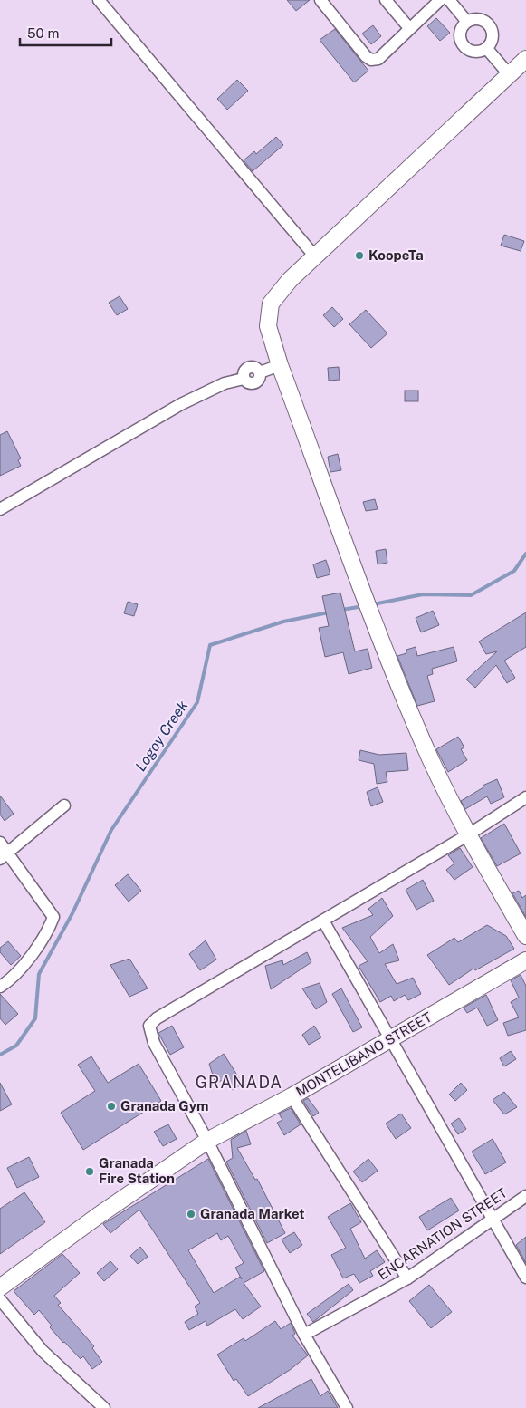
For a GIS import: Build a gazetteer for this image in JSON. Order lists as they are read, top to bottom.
{
  "streets": {
    "main road": ["MONTELIBANO STREET"],
    "street": ["ENCARNATION STREET"]
  },
  "districts": ["GRANADA"],
  "water": ["Logoy Creek"],
  "places": [
    "KoopeTa",
    "Granada Gym",
    "Granada Fire Station",
    "Granada Market"
  ],
  "scale_bar": "50 m"
}
